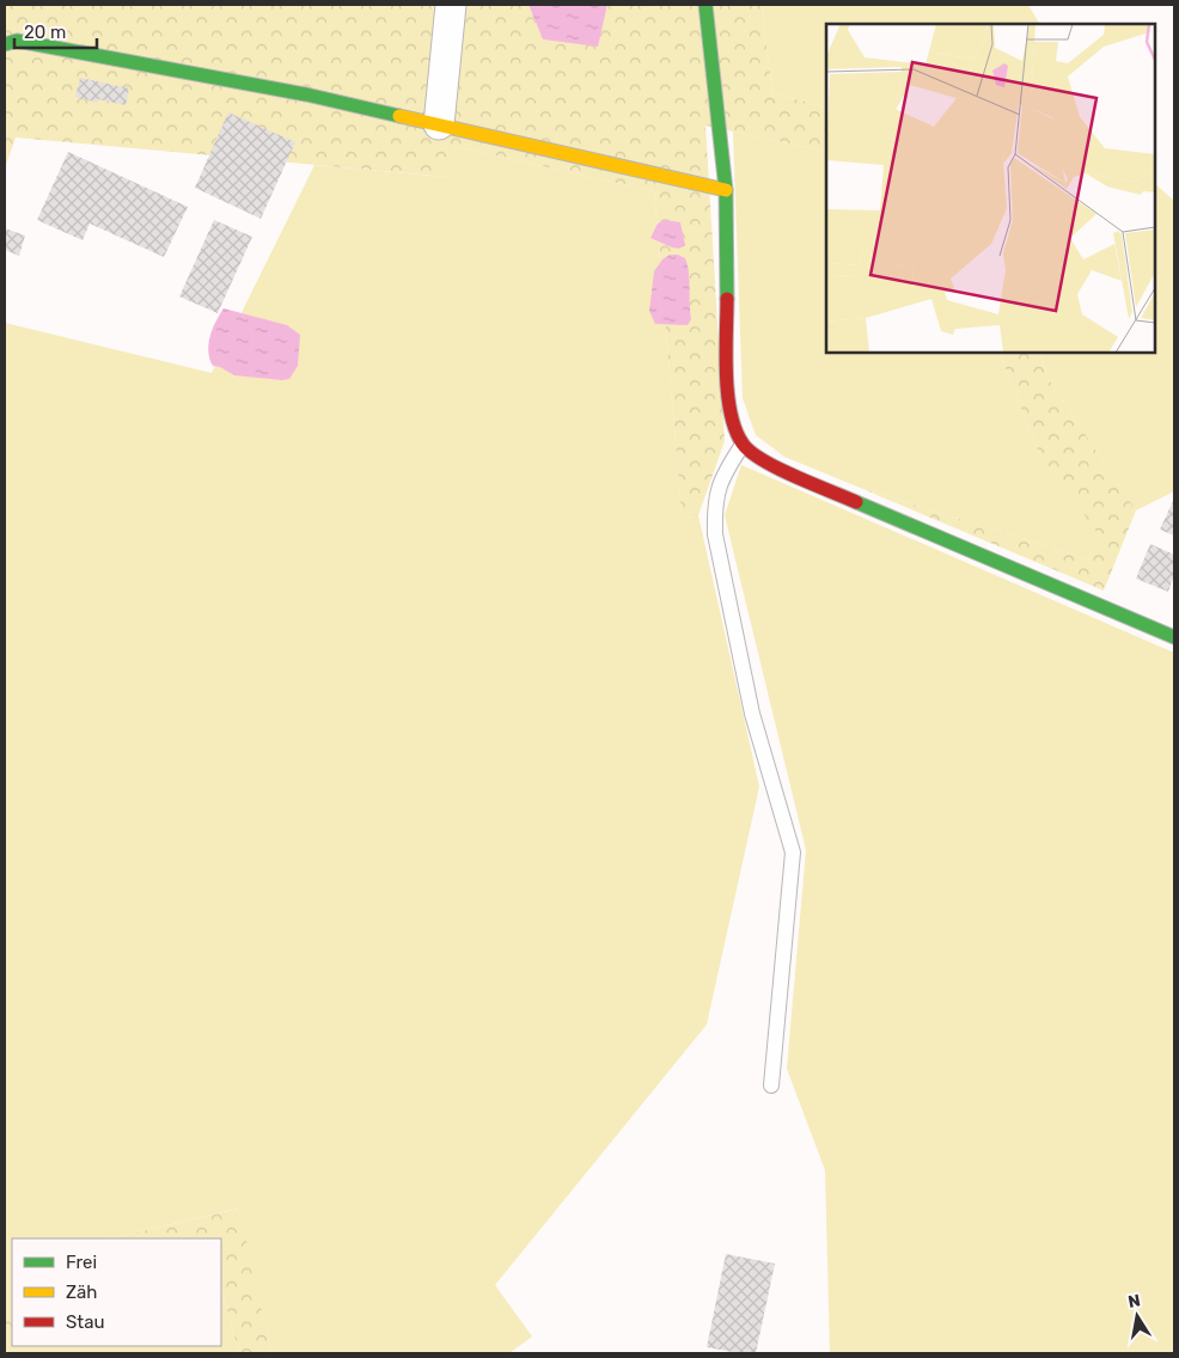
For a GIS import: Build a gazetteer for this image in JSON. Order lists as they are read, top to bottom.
{
  "legend": ["Frei", "Zäh", "Stau"],
  "scale_bar": "20 m",
  "north": "top"
}
